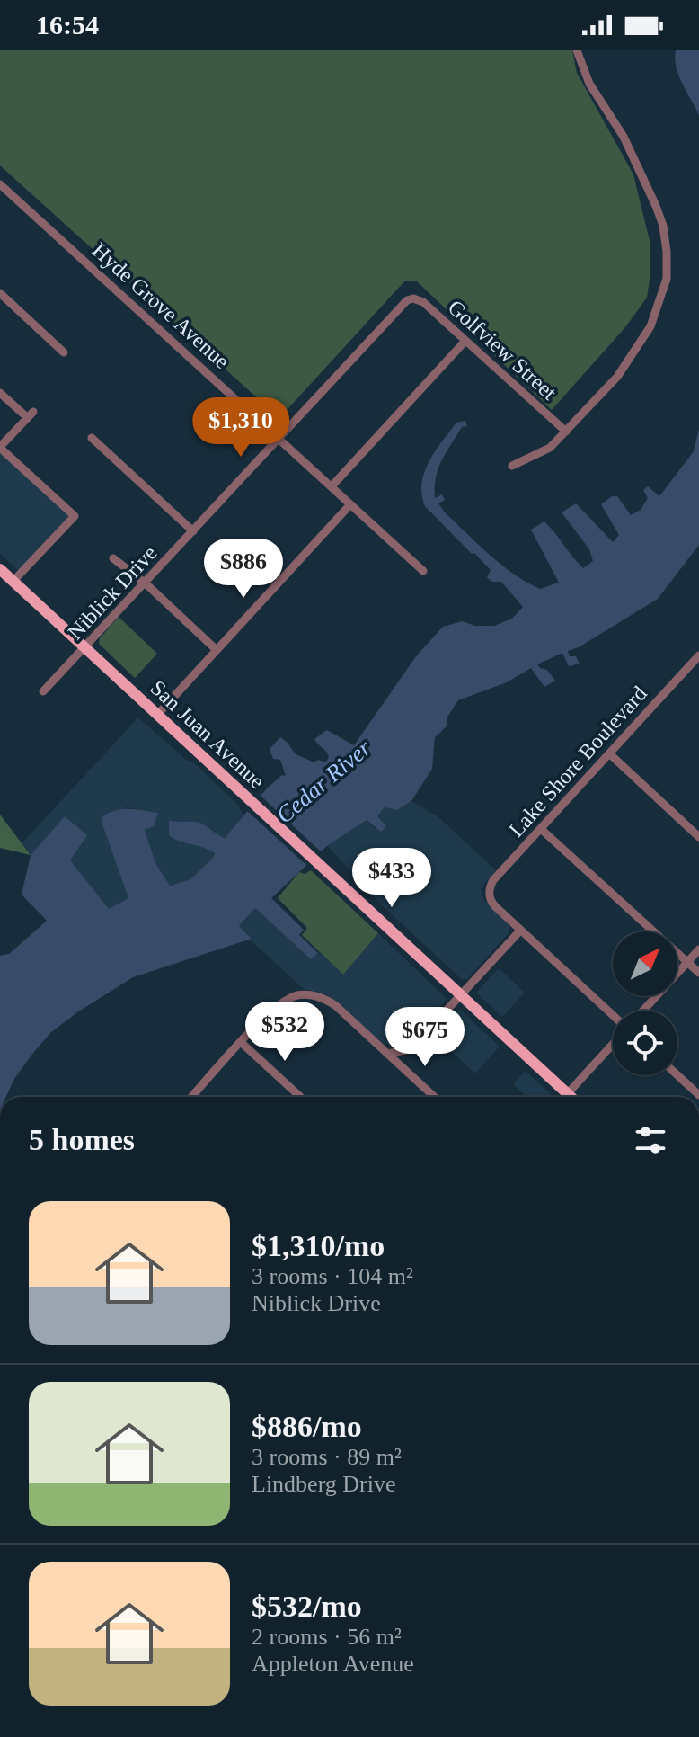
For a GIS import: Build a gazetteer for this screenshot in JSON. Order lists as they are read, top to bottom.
{
  "streets": {
    "main road": ["San Juan Avenue"],
    "street": [
      "Hyde Grove Avenue",
      "Golfview Street",
      "Niblick Drive",
      "Lake Shore Boulevard"
    ]
  },
  "crossings": [
    ["Hyde Grove Avenue", "Niblick Drive"],
    ["Golfview Street", "Niblick Drive"],
    ["Niblick Drive", "San Juan Avenue"]
  ],
  "water": ["Cedar River"],
  "north": "top right",
  "page": {
    "status": "16:54",
    "price": [
      "$1,310",
      "$886",
      "$433",
      "$532",
      "$675"
    ],
    "heading": "5 homes",
    "list": [
      {
        "name": "$1,310/mo",
        "note": "3 rooms · 104 m² · Niblick Drive"
      },
      {
        "name": "$886/mo",
        "note": "3 rooms · 89 m² · Lindberg Drive"
      },
      {
        "name": "$532/mo",
        "note": "2 rooms · 56 m² · Appleton Avenue"
      }
    ]
  }
}
